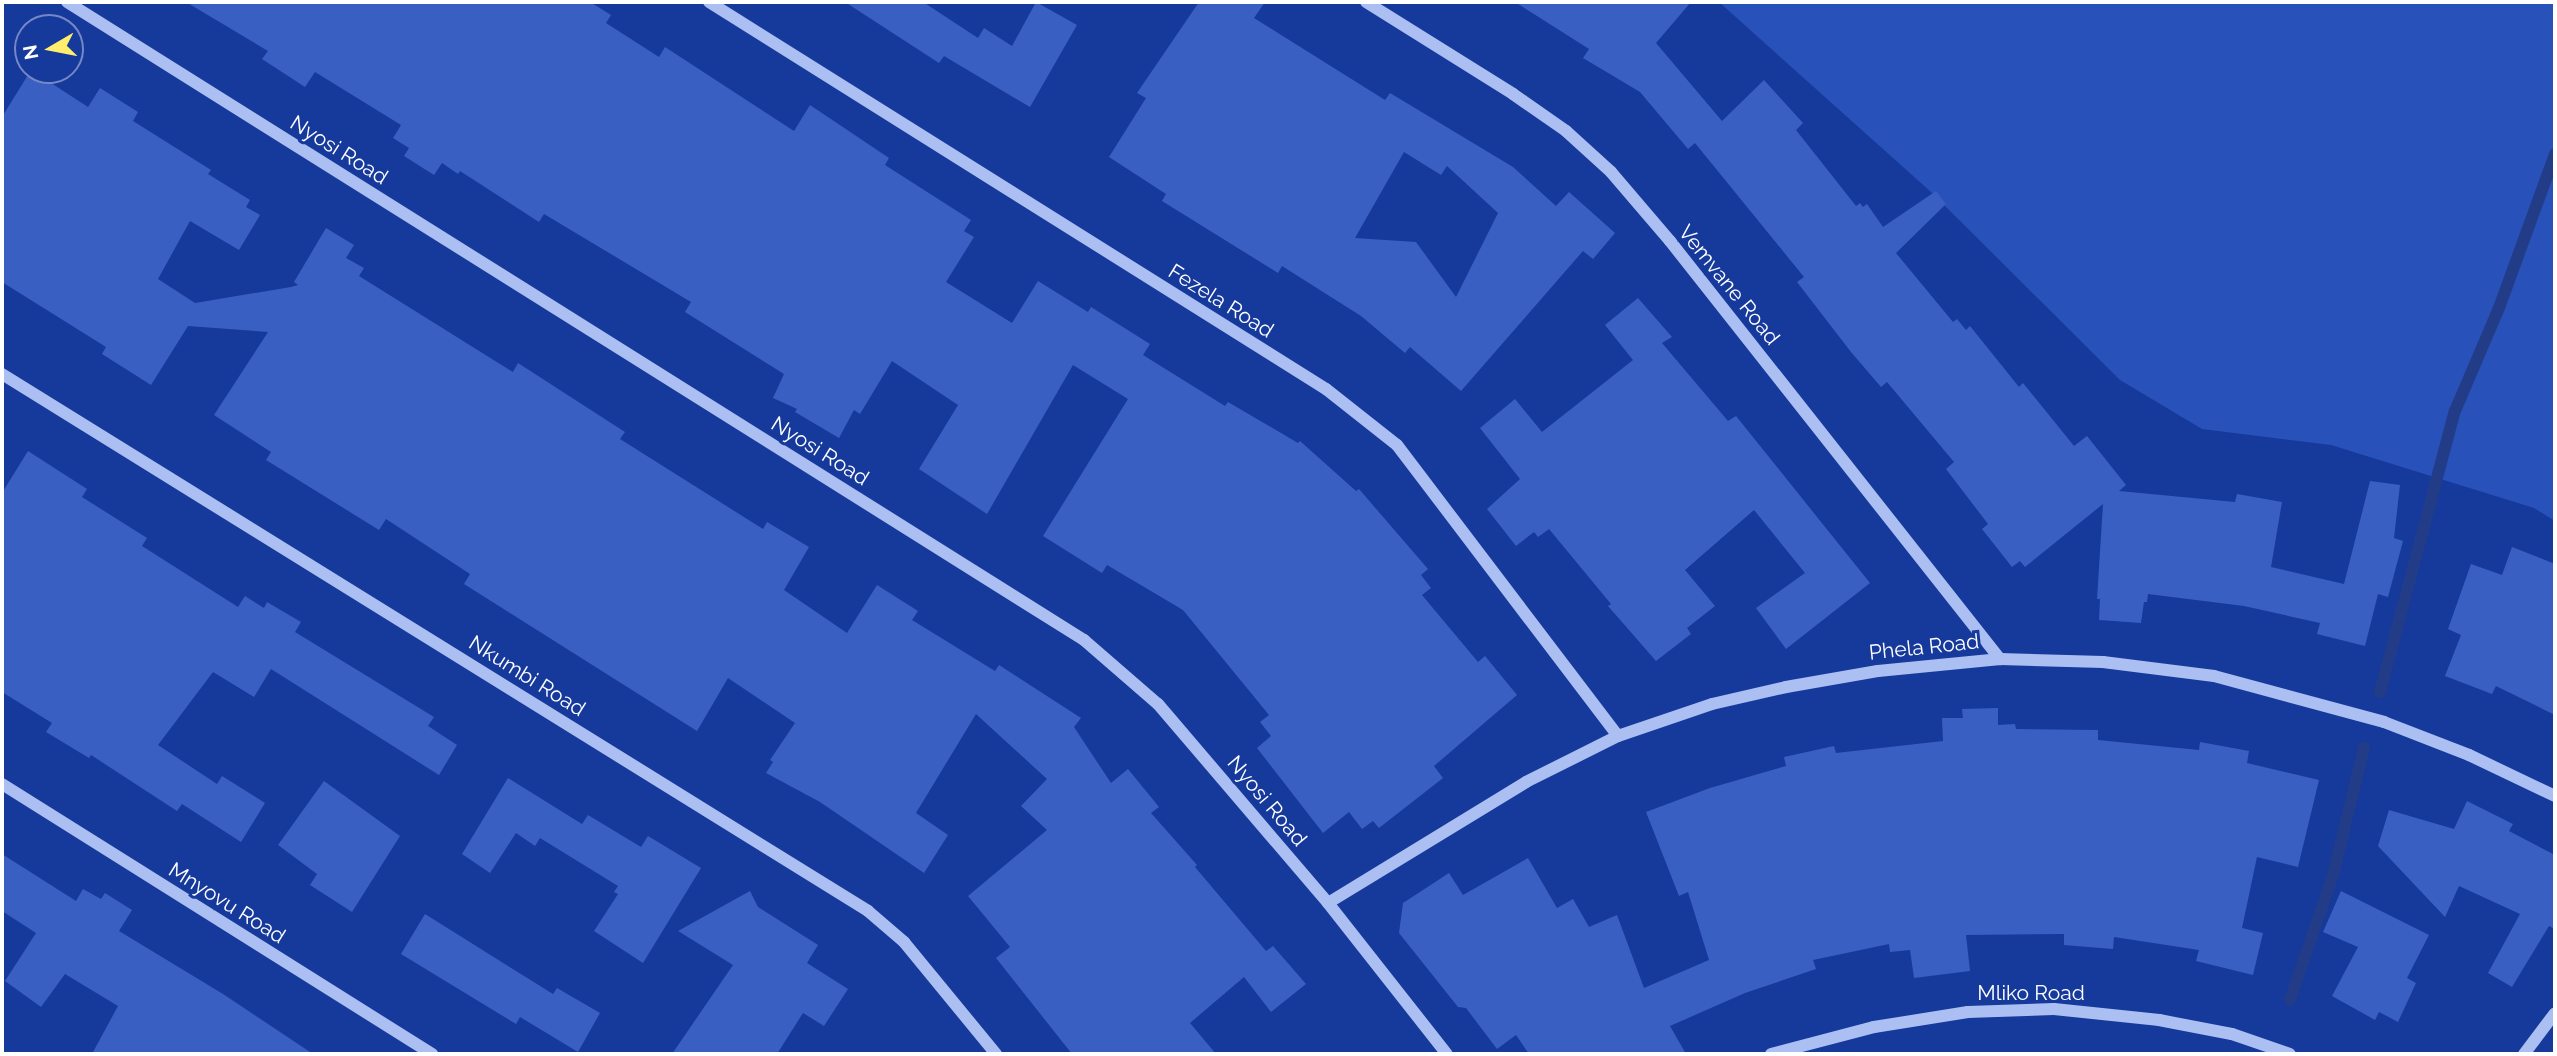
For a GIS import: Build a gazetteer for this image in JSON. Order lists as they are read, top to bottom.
{
  "streets": {
    "street": [
      "Nyosi Road",
      "Vemvane Road",
      "Fezela Road",
      "Phela Road",
      "Nkumbi Road",
      "Mnyovu Road",
      "Mliko Road"
    ]
  },
  "crossings": [
    ["Nyosi Road", "Phela Road"],
    ["Vemvane Road", "Phela Road"],
    ["Fezela Road", "Phela Road"]
  ],
  "north": "left"
}
